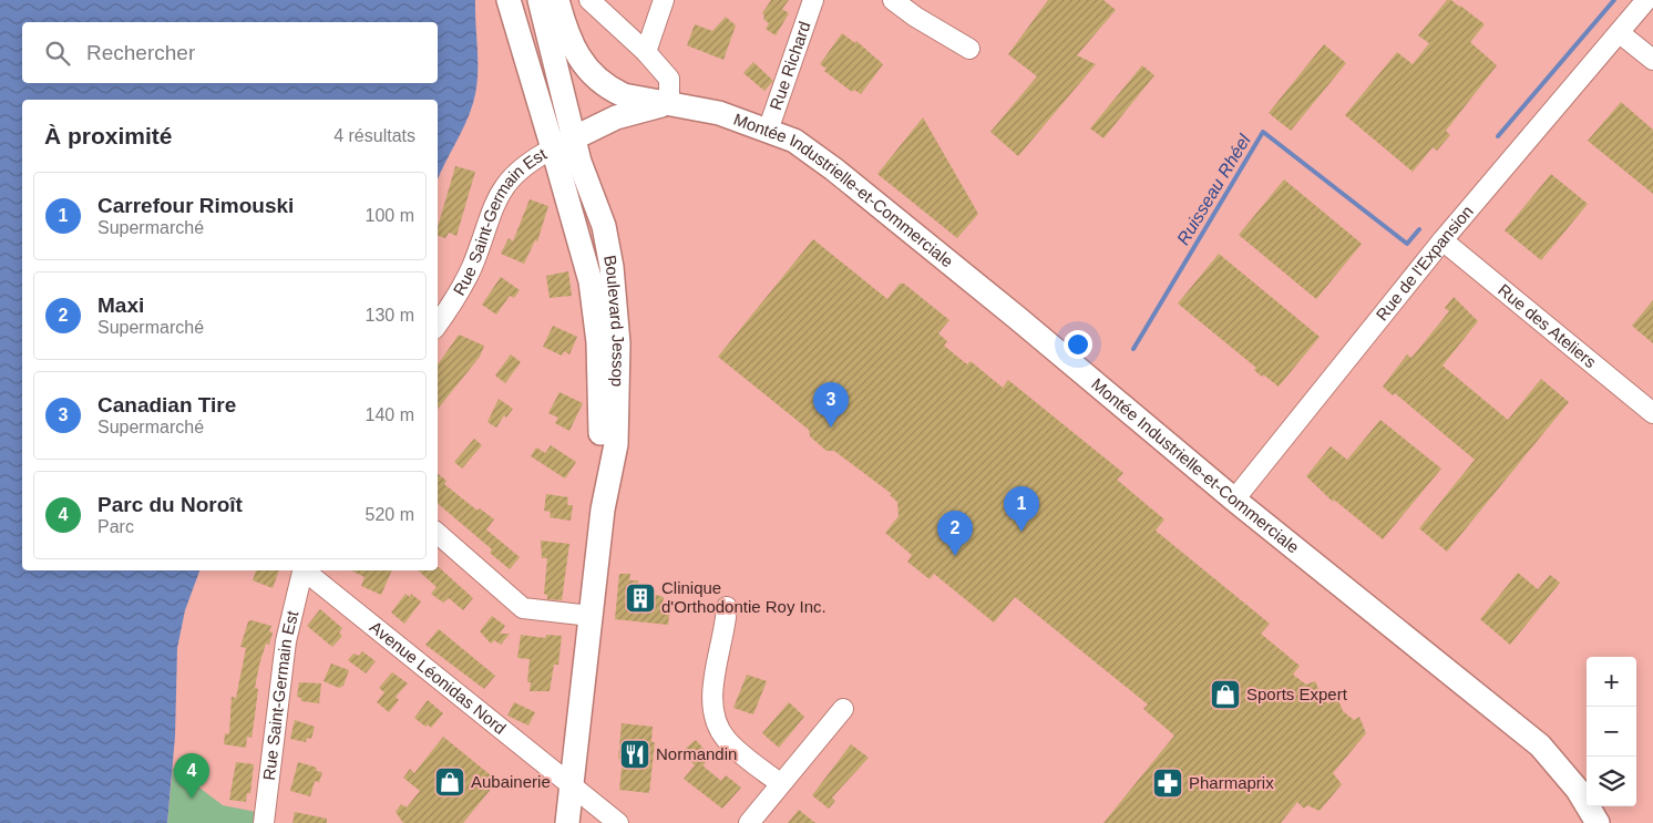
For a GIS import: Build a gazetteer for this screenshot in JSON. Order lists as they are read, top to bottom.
{
  "streets": {
    "main road": ["Montée Industrielle-et-Commerciale", "Boulevard Jessop"],
    "street": [
      "Rue Richard",
      "Rue Saint-Germain Est",
      "Rue de l'Expansion",
      "Rue des Ateliers",
      "Avenue Léonidas Nord"
    ]
  },
  "crossings": [
    ["Rue Richard", "Montée Industrielle-et-Commerciale"],
    ["Montée Industrielle-et-Commerciale", "Rue Saint-Germain Est"],
    ["Montée Industrielle-et-Commerciale", "Rue de l'Expansion"],
    ["Montée Industrielle-et-Commerciale", "Boulevard Jessop"],
    ["Rue Saint-Germain Est", "Boulevard Jessop"],
    ["Rue Saint-Germain Est", "Avenue Léonidas Nord"],
    ["Rue de l'Expansion", "Rue des Ateliers"],
    ["Boulevard Jessop", "Avenue Léonidas Nord"]
  ],
  "water": ["Ruisseau Rhéel"],
  "places": {
    "building": ["Clinique d'Orthodontie Roy Inc."],
    "shop": ["Sports Expert", "Aubainerie"],
    "restaurant": ["Normandin"],
    "pharmacy": ["Pharmaprix"]
  },
  "page": {
    "search": "Rechercher",
    "heading": ["À proximité", "4 résultats"],
    "list": [
      {
        "mark": "1",
        "name": "Carrefour Rimouski",
        "note": "Supermarché",
        "value": "100 m"
      },
      {
        "mark": "2",
        "name": "Maxi",
        "note": "Supermarché",
        "value": "130 m"
      },
      {
        "mark": "3",
        "name": "Canadian Tire",
        "note": "Supermarché",
        "value": "140 m"
      },
      {
        "mark": "4",
        "name": "Parc du Noroît",
        "note": "Parc",
        "value": "520 m"
      }
    ],
    "pins": [
      "3",
      "1",
      "2",
      "4"
    ],
    "map_buttons": ["+", "−"]
  }
}
